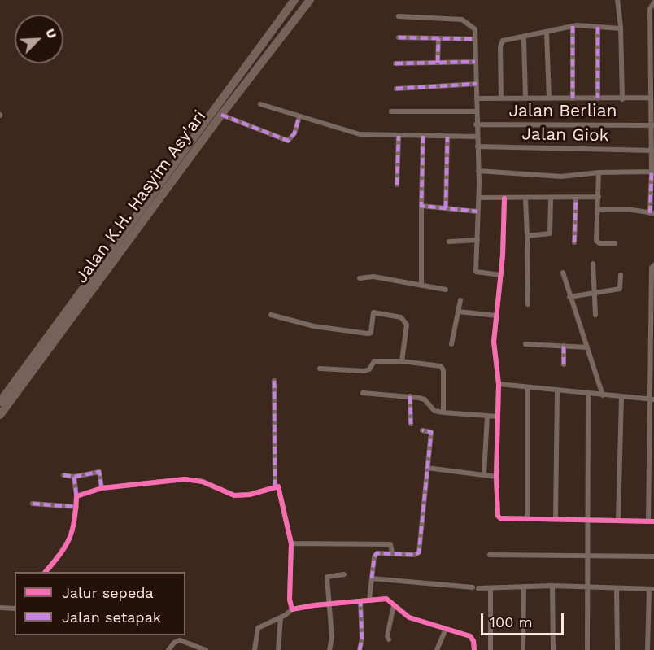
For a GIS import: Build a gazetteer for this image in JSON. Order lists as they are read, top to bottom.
{
  "streets": {
    "highway": ["Jalan K.H. Hasyim Asy'ari"],
    "street": ["Jalan Berlian", "Jalan Giok"]
  },
  "legend": ["Jalur sepeda", "Jalan setapak"],
  "scale_bar": "100 m",
  "north": "top right"
}
